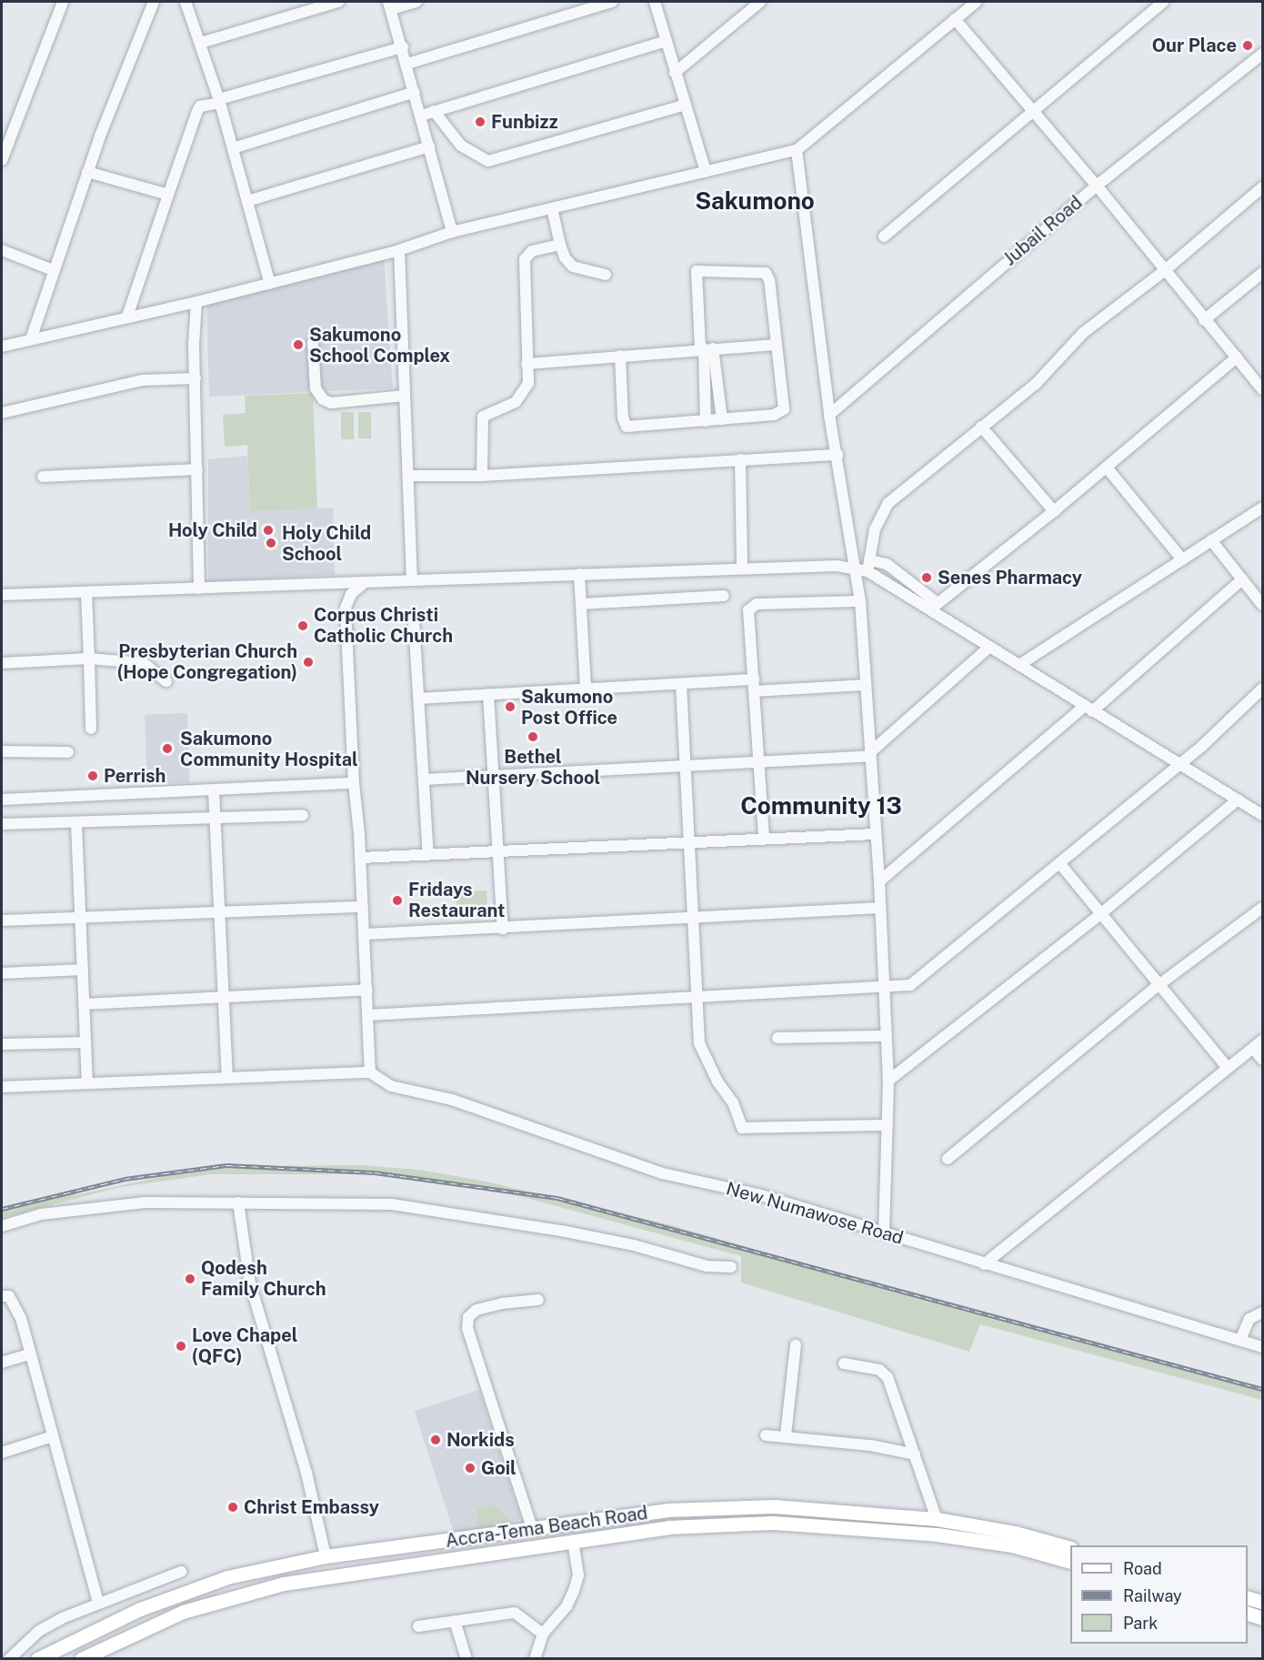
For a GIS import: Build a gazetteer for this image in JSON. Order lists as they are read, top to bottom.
{
  "streets": {
    "main road": ["Accra-Tema Beach Road"],
    "street": ["Jubail Road", "New Numawose Road"]
  },
  "districts": ["Sakumono", "Community 13"],
  "places": [
    "Our Place",
    "Funbizz",
    "Sakumono School Complex",
    "Holy Child",
    "Holy Child School",
    "Senes Pharmacy",
    "Corpus Christi Catholic Church",
    "Presbyterian Church (Hope Congregation)",
    "Sakumono Post Office",
    "Bethel Nursery School",
    "Sakumono Community Hospital",
    "Perrish",
    "Fridays Restaurant",
    "Qodesh Family Church",
    "Love Chapel (QFC)",
    "Norkids",
    "Goil",
    "Christ Embassy"
  ],
  "legend": ["Road", "Railway", "Park"]
}
